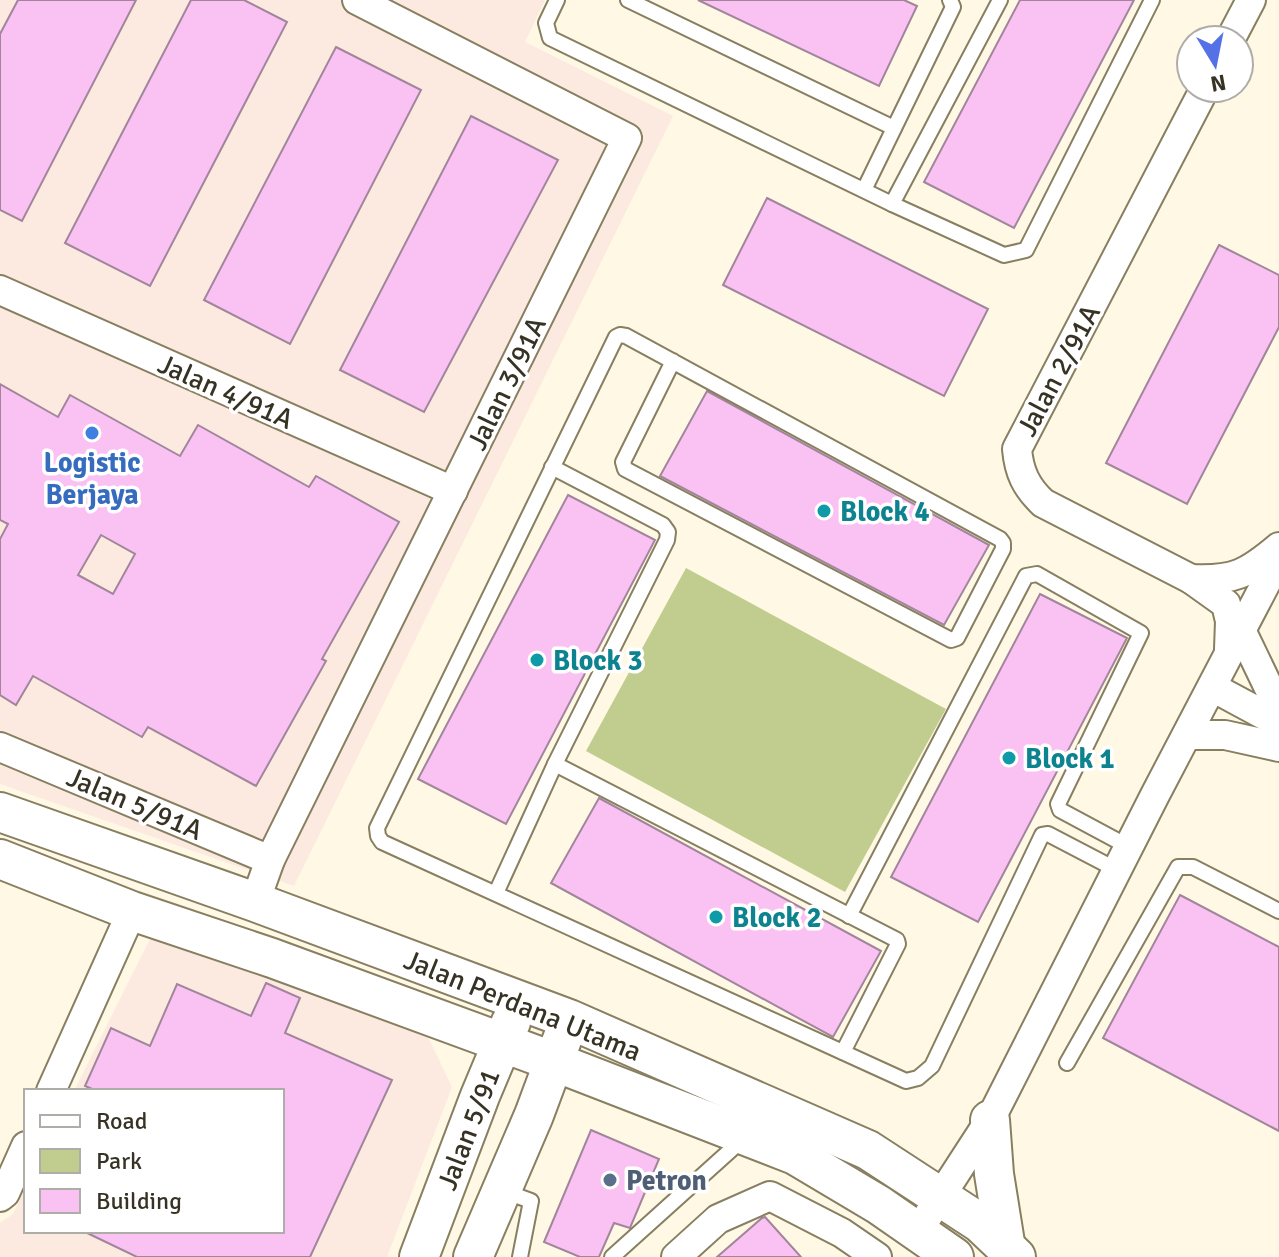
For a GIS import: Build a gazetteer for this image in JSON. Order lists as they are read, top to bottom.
{
  "streets": {
    "street": [
      "Jalan 2/91A",
      "Jalan 3/91A",
      "Jalan 4/91A",
      "Jalan 5/91A",
      "Jalan Perdana Utama",
      "Jalan 5/91"
    ]
  },
  "crossings": [
    ["Jalan 3/91A", "Jalan 4/91A"],
    ["Jalan 3/91A", "Jalan 5/91A"],
    ["Jalan 3/91A", "Jalan Perdana Utama"],
    ["Jalan Perdana Utama", "Jalan 5/91"]
  ],
  "places": [
    "Logistic Berjaya",
    "Block 4",
    "Block 3",
    "Block 1",
    "Block 2",
    "Petron"
  ],
  "legend": ["Road", "Park", "Building"],
  "north": "bottom"
}
